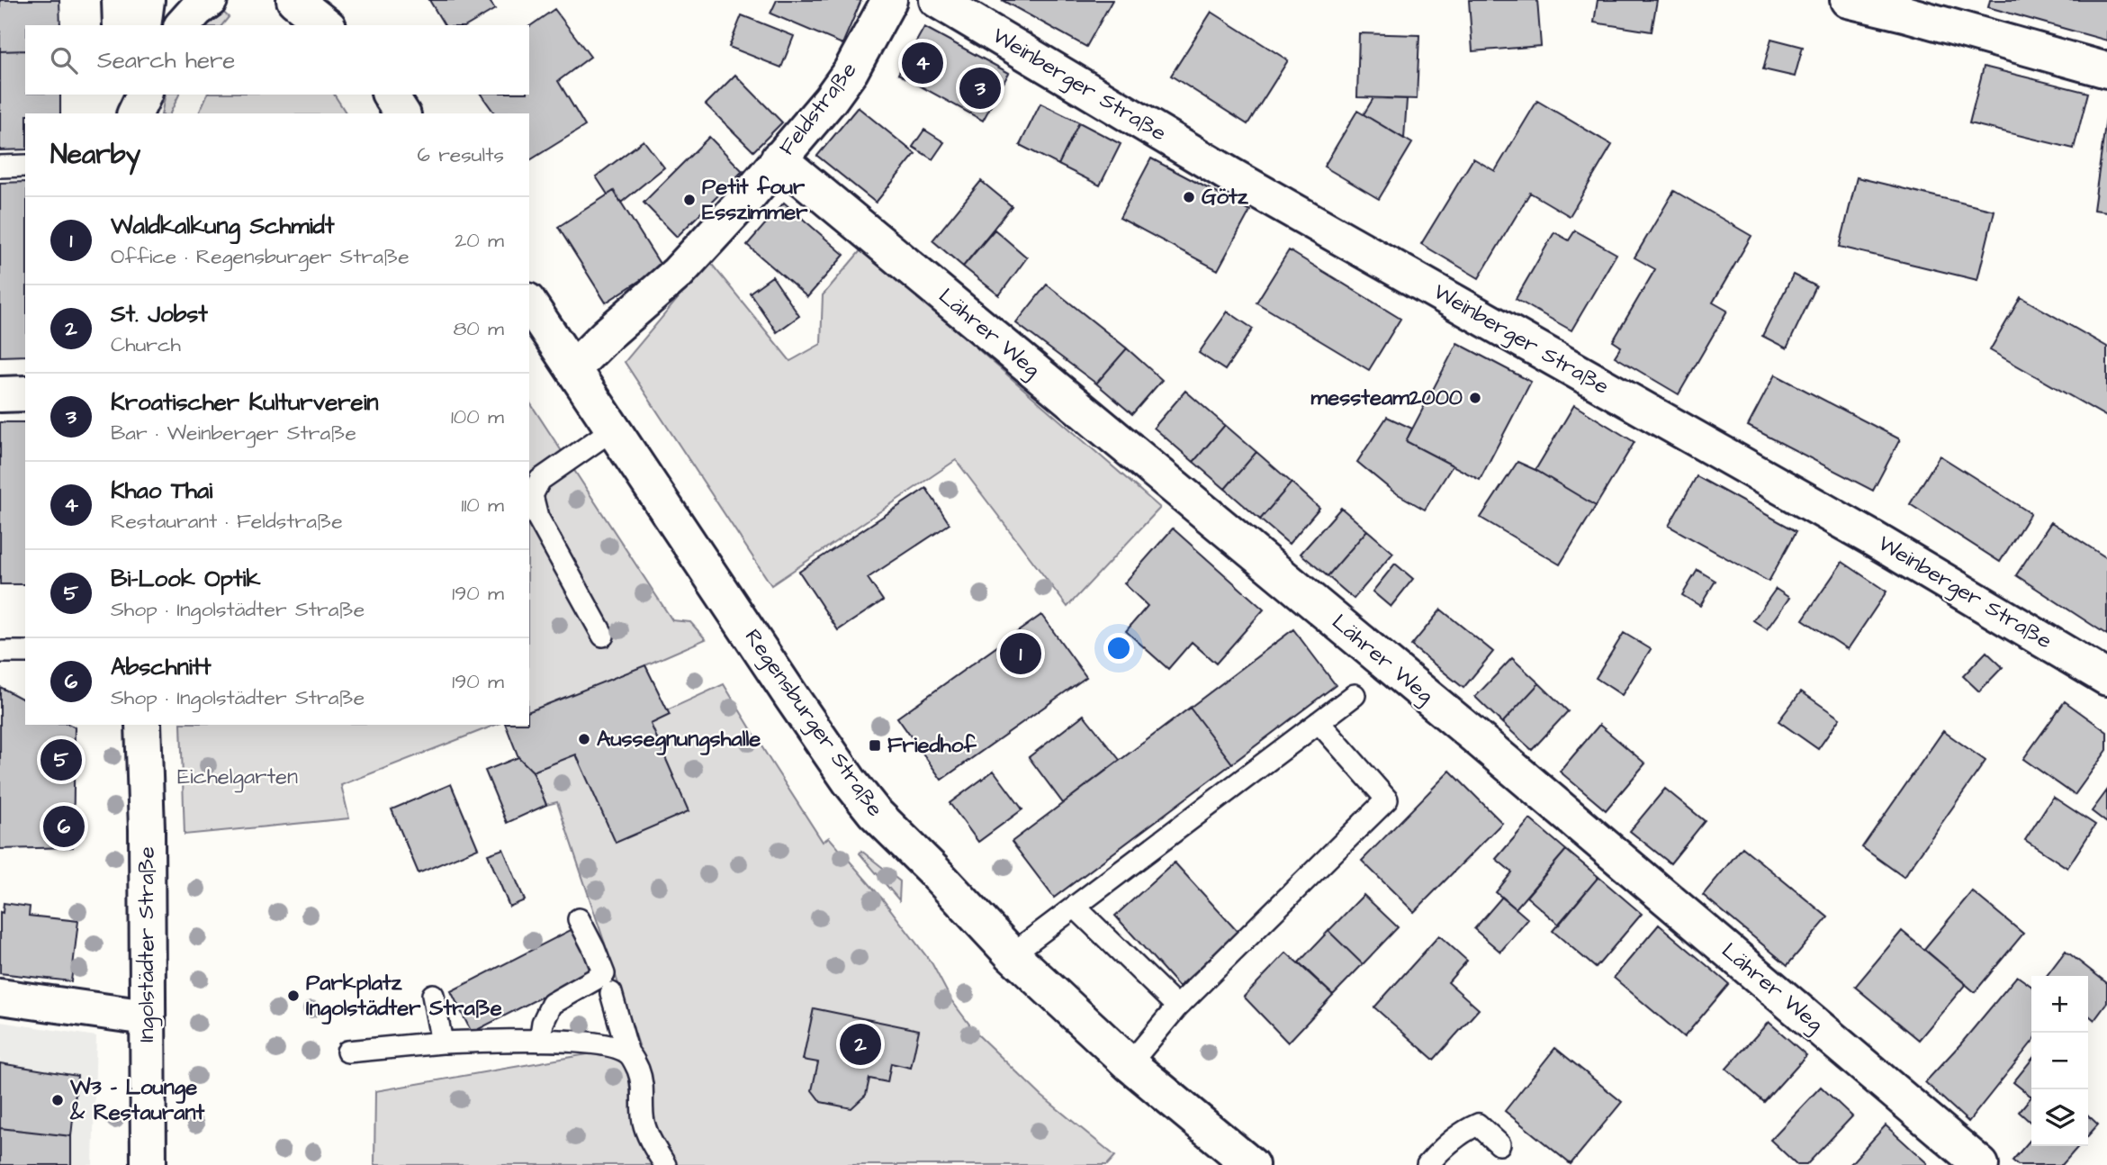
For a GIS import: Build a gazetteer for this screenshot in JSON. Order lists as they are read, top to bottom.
{
  "streets": {
    "street": [
      "Weinberger Straße",
      "Feldstraße",
      "Lährer Weg",
      "Regensburger Straße",
      "Ingolstädter Straße"
    ]
  },
  "crossings": [
    ["Feldstraße", "Lährer Weg"],
    ["Feldstraße", "Regensburger Straße"]
  ],
  "parks": ["Eichelgarten"],
  "places": {
    "other": [
      "Götz",
      "Petit four Esszimmer",
      "messteam2000",
      "Aussegnungshalle",
      "Parkplatz Ingolstädter Straße",
      "W3 - Lounge & Restaurant"
    ],
    "transit": ["Friedhof"]
  },
  "page": {
    "search": "Search here",
    "pins": [
      "4",
      "3",
      "1",
      "5",
      "6",
      "2"
    ],
    "heading": ["Nearby", "6 results"],
    "list": [
      {
        "mark": "1",
        "name": "Waldkalkung Schmidt",
        "note": "Office · Regensburger Straße",
        "value": "20 m"
      },
      {
        "mark": "2",
        "name": "St. Jobst",
        "note": "Church",
        "value": "80 m"
      },
      {
        "mark": "3",
        "name": "Kroatischer Kulturverein",
        "note": "Bar · Weinberger Straße",
        "value": "100 m"
      },
      {
        "mark": "4",
        "name": "Khao Thai",
        "note": "Restaurant · Feldstraße",
        "value": "110 m"
      },
      {
        "mark": "5",
        "name": "Bi-Look Optik",
        "note": "Shop · Ingolstädter Straße",
        "value": "190 m"
      },
      {
        "mark": "6",
        "name": "Abschnitt",
        "note": "Shop · Ingolstädter Straße",
        "value": "190 m"
      }
    ],
    "map_buttons": ["+", "−"]
  }
}
